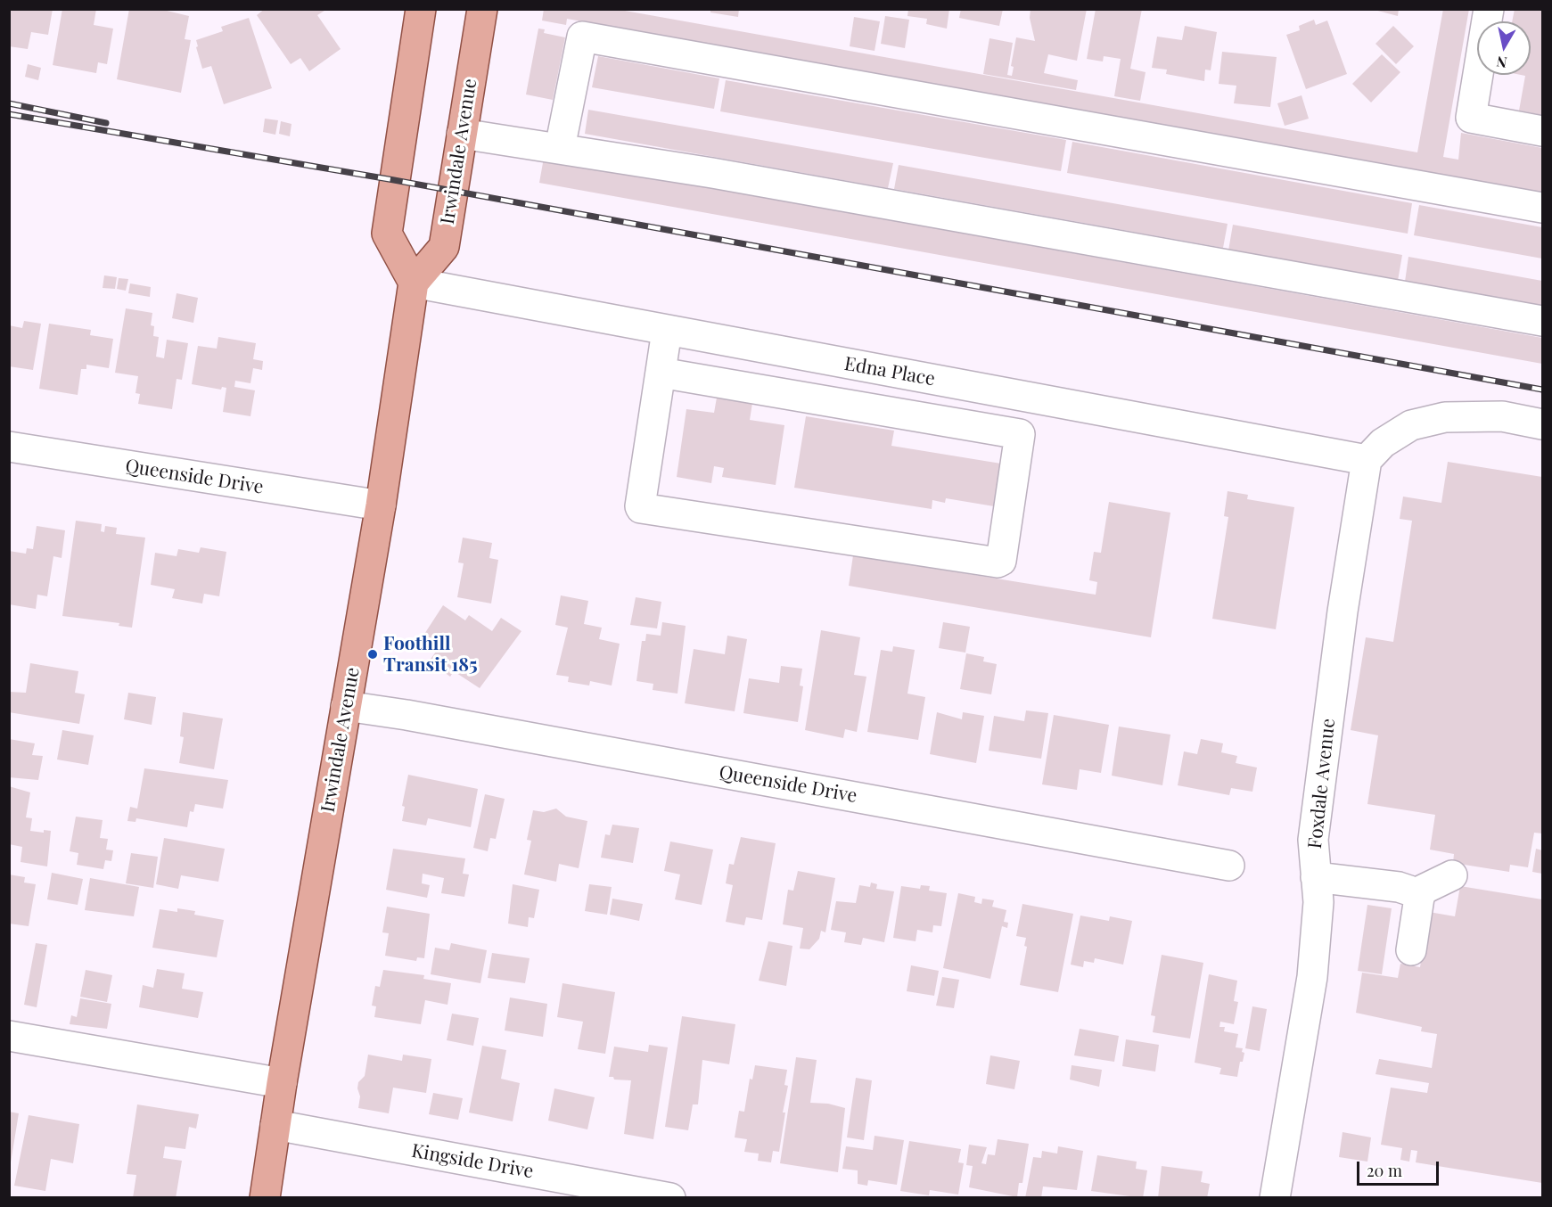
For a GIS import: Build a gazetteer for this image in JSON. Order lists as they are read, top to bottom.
{
  "streets": {
    "main road": ["Irwindale Avenue"],
    "street": [
      "Edna Place",
      "Queenside Drive",
      "Foxdale Avenue",
      "Kingside Drive"
    ]
  },
  "crossings": [
    ["Irwindale Avenue", "Edna Place"],
    ["Irwindale Avenue", "Queenside Drive"],
    ["Irwindale Avenue", "Kingside Drive"],
    ["Edna Place", "Foxdale Avenue"]
  ],
  "places": ["Foothill Transit 185"],
  "scale_bar": "20 m",
  "north": "bottom"
}
